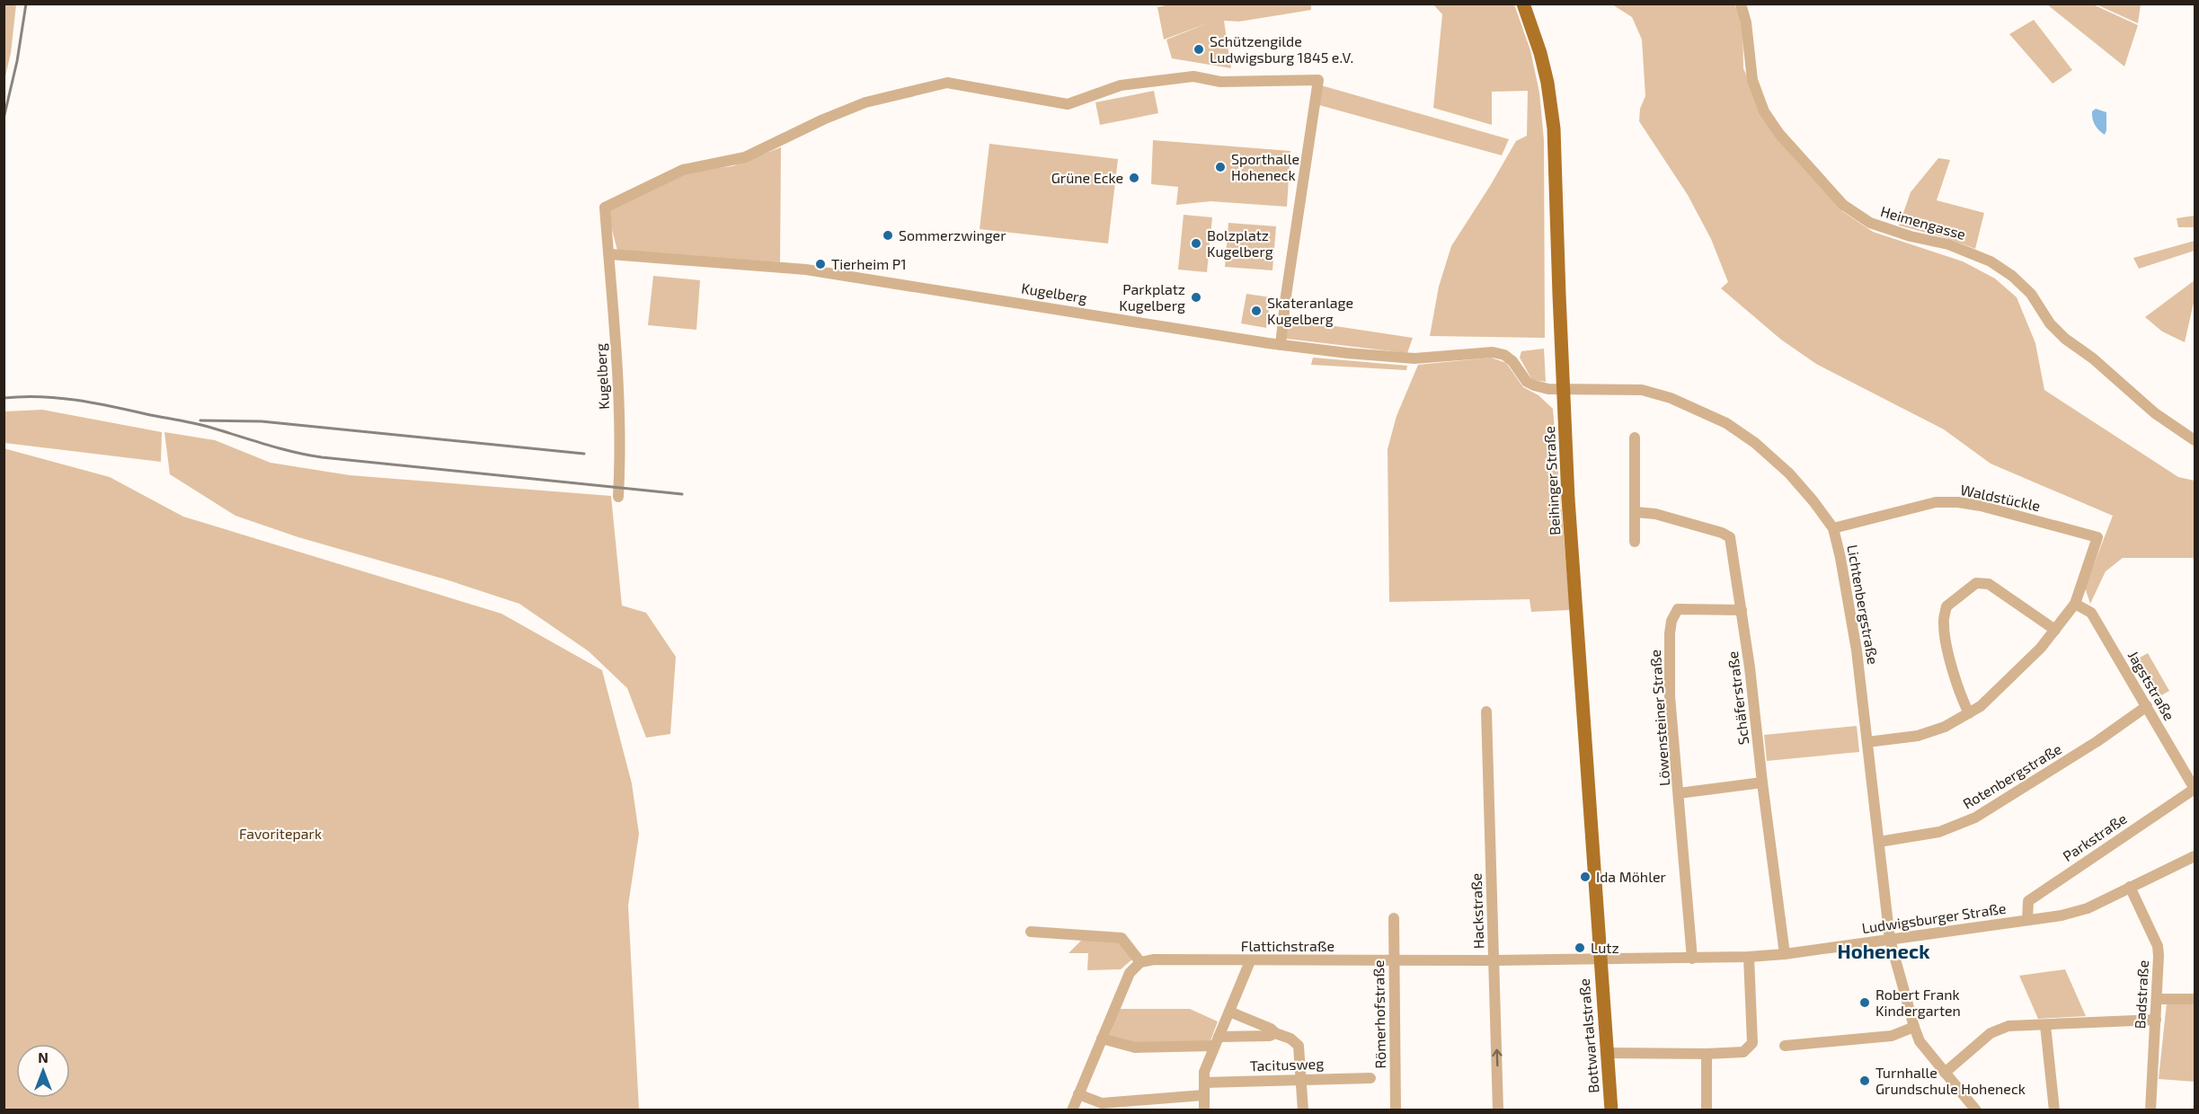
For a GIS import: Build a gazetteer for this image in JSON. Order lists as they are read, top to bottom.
{
  "streets": {
    "main road": ["Beihinger Straße", "Bottwartalstraße"],
    "street": [
      "Heimengasse",
      "Kugelberg",
      "Waldstückle",
      "Lichtenbergstraße",
      "Jagststraße",
      "Schäferstraße",
      "Löwensteiner Straße",
      "Rotenbergstraße",
      "Parkstraße",
      "Hackstraße",
      "Ludwigsburger Straße",
      "Flattichstraße",
      "Badstraße",
      "Römerhofstraße",
      "Tacitusweg"
    ]
  },
  "crossings": [
    ["Kugelberg", "Lichtenbergstraße"],
    ["Beihinger Straße", "Lichtenbergstraße"],
    ["Beihinger Straße", "Ludwigsburger Straße"],
    ["Beihinger Straße", "Flattichstraße"],
    ["Beihinger Straße", "Bottwartalstraße"],
    ["Waldstückle", "Lichtenbergstraße"],
    ["Waldstückle", "Jagststraße"],
    ["Lichtenbergstraße", "Rotenbergstraße"],
    ["Lichtenbergstraße", "Ludwigsburger Straße"],
    ["Jagststraße", "Rotenbergstraße"],
    ["Jagststraße", "Parkstraße"],
    ["Schäferstraße", "Löwensteiner Straße"],
    ["Schäferstraße", "Ludwigsburger Straße"],
    ["Löwensteiner Straße", "Ludwigsburger Straße"],
    ["Parkstraße", "Ludwigsburger Straße"],
    ["Hackstraße", "Flattichstraße"],
    ["Ludwigsburger Straße", "Flattichstraße"],
    ["Ludwigsburger Straße", "Badstraße"],
    ["Ludwigsburger Straße", "Bottwartalstraße"],
    ["Flattichstraße", "Römerhofstraße"],
    ["Flattichstraße", "Bottwartalstraße"]
  ],
  "one_way": ["Hackstraße"],
  "districts": ["Hoheneck"],
  "parks": ["Favoritepark"],
  "places": [
    "Schützengilde Ludwigsburg 1845 e.V.",
    "Sporthalle Hoheneck",
    "Grüne Ecke",
    "Sommerzwinger",
    "Bolzplatz Kugelberg",
    "Tierheim P1",
    "Parkplatz Kugelberg",
    "Skateranlage Kugelberg",
    "Ida Möhler",
    "Lutz",
    "Robert Frank Kindergarten",
    "Turnhalle Grundschule Hoheneck"
  ],
  "north": "top"
}
